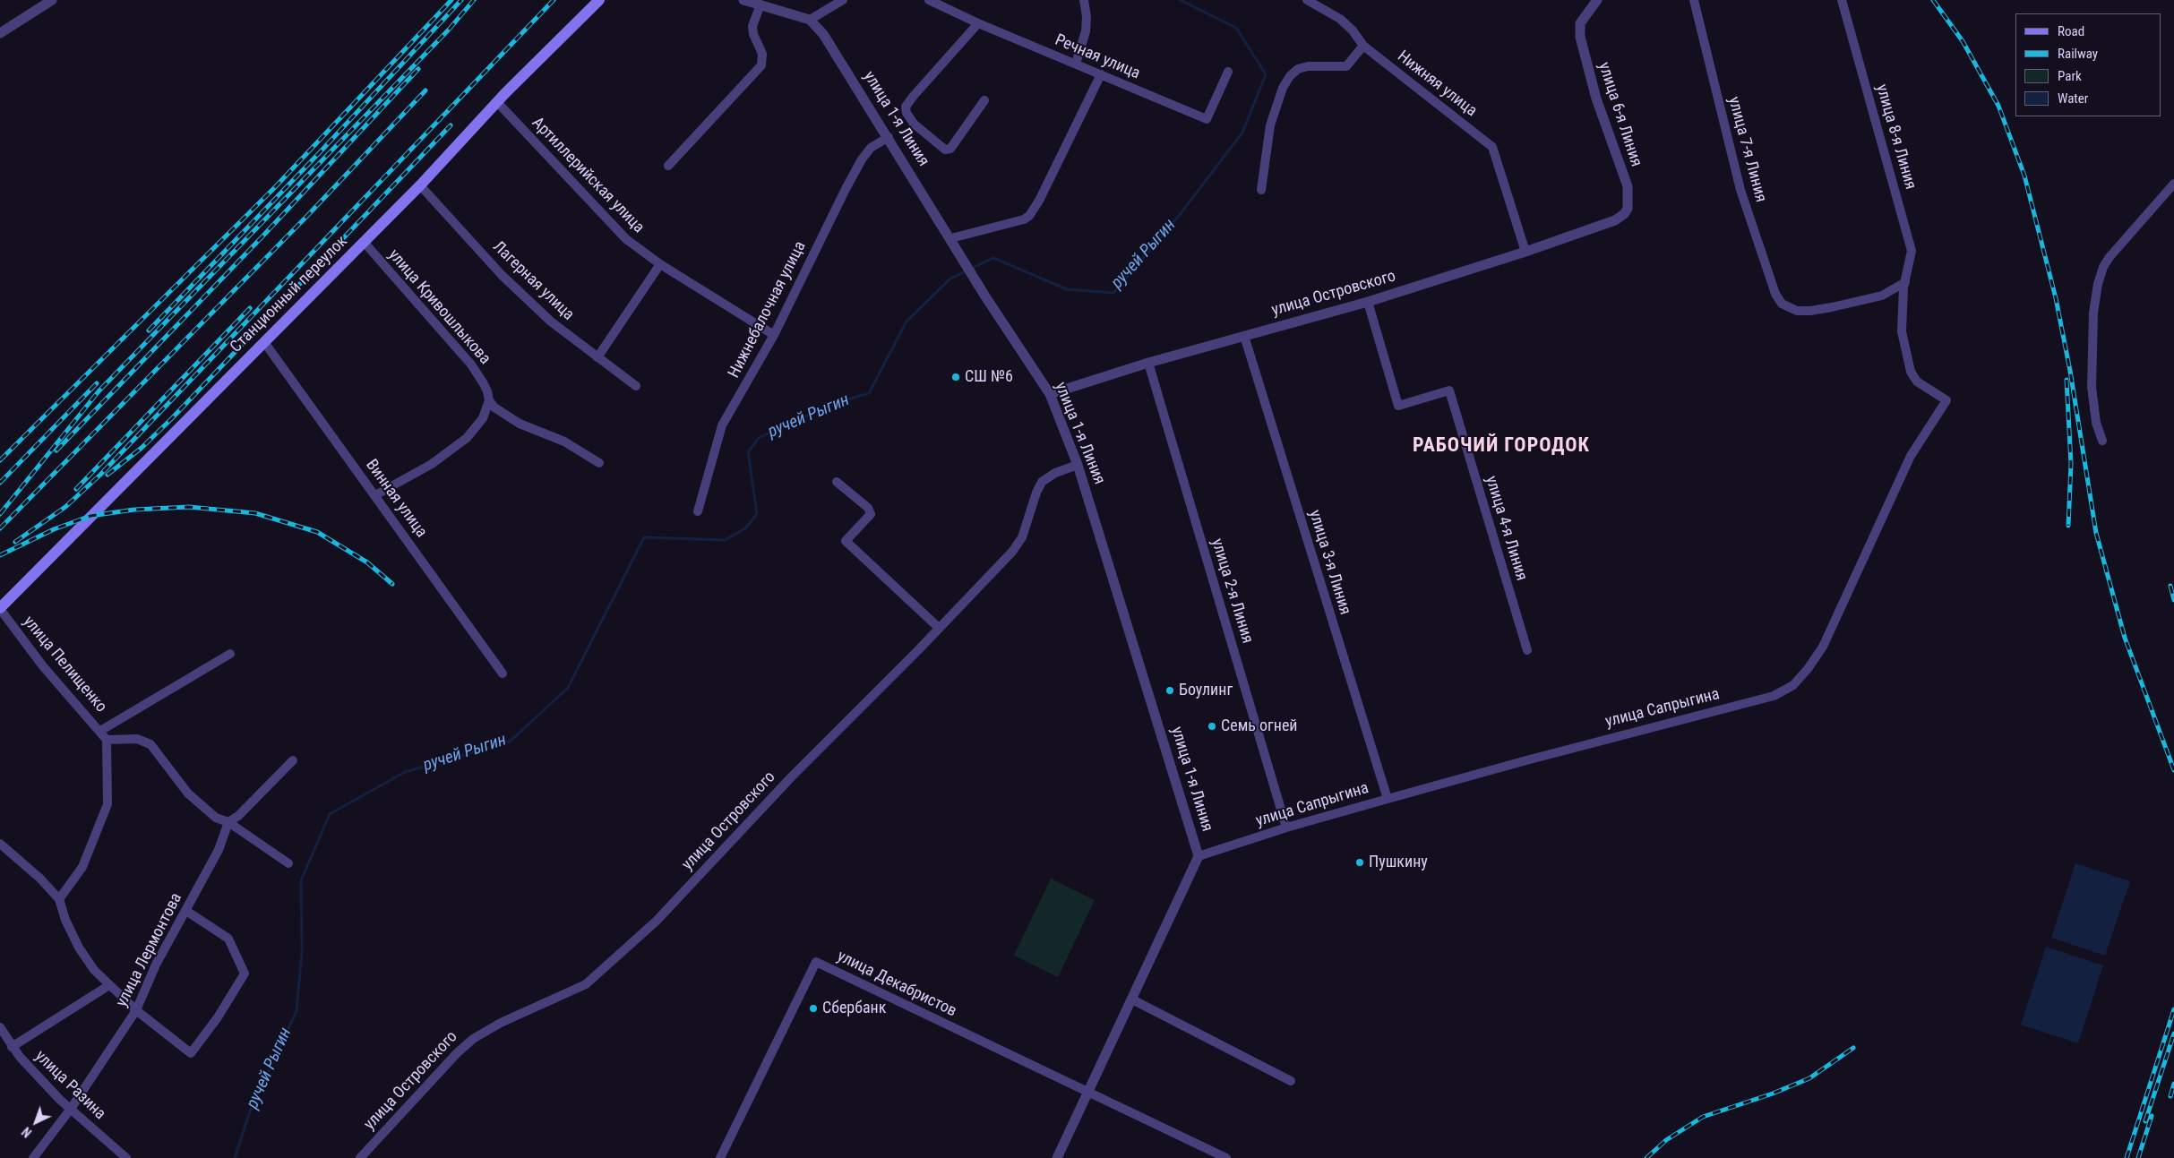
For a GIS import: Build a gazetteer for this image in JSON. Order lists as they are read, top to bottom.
{
  "streets": {
    "main road": ["Станционный переулок"],
    "street": [
      "Речная улица",
      "Нижняя улица",
      "улица 6-я Линия",
      "улица 1-я Линия",
      "улица 8-я Линия",
      "улица 7-я Линия",
      "Артиллерийская улица",
      "Лагерная улица",
      "улица Островского",
      "улица Кривошлыкова",
      "Нижнебалочная улица",
      "Винная улица",
      "улица 4-я Линия",
      "улица 3-я Линия",
      "улица 2-я Линия",
      "улица Пелищенко",
      "улица Сапрыгина",
      "улица Лермонтова",
      "улица Декабристов",
      "улица Разина"
    ]
  },
  "crossings": [
    ["Нижняя улица", "улица Островского"],
    ["улица 6-я Линия", "улица Островского"],
    ["улица 1-я Линия", "улица Островского"],
    ["улица 1-я Линия", "Нижнебалочная улица"],
    ["улица 1-я Линия", "улица Сапрыгина"],
    ["улица 8-я Линия", "улица 7-я Линия"],
    ["улица 8-я Линия", "улица Сапрыгина"],
    ["Артиллерийская улица", "Станционный переулок"],
    ["Артиллерийская улица", "Нижнебалочная улица"],
    ["Лагерная улица", "Станционный переулок"],
    ["улица Островского", "улица 4-я Линия"],
    ["улица Островского", "улица 3-я Линия"],
    ["улица Островского", "улица 2-я Линия"],
    ["Станционный переулок", "улица Кривошлыкова"],
    ["Станционный переулок", "Винная улица"],
    ["Станционный переулок", "улица Пелищенко"],
    ["улица 3-я Линия", "улица Сапрыгина"],
    ["улица 2-я Линия", "улица Сапрыгина"],
    ["улица Лермонтова", "улица Разина"]
  ],
  "districts": ["РАБОЧИЙ ГОРОДОК"],
  "water": ["ручей Рыгин"],
  "places": [
    "СШ №6",
    "Боулинг",
    "Семь огней",
    "Пушкину",
    "Сбербанк"
  ],
  "legend": [
    "Road",
    "Railway",
    "Park",
    "Water"
  ],
  "north": "bottom left"
}
